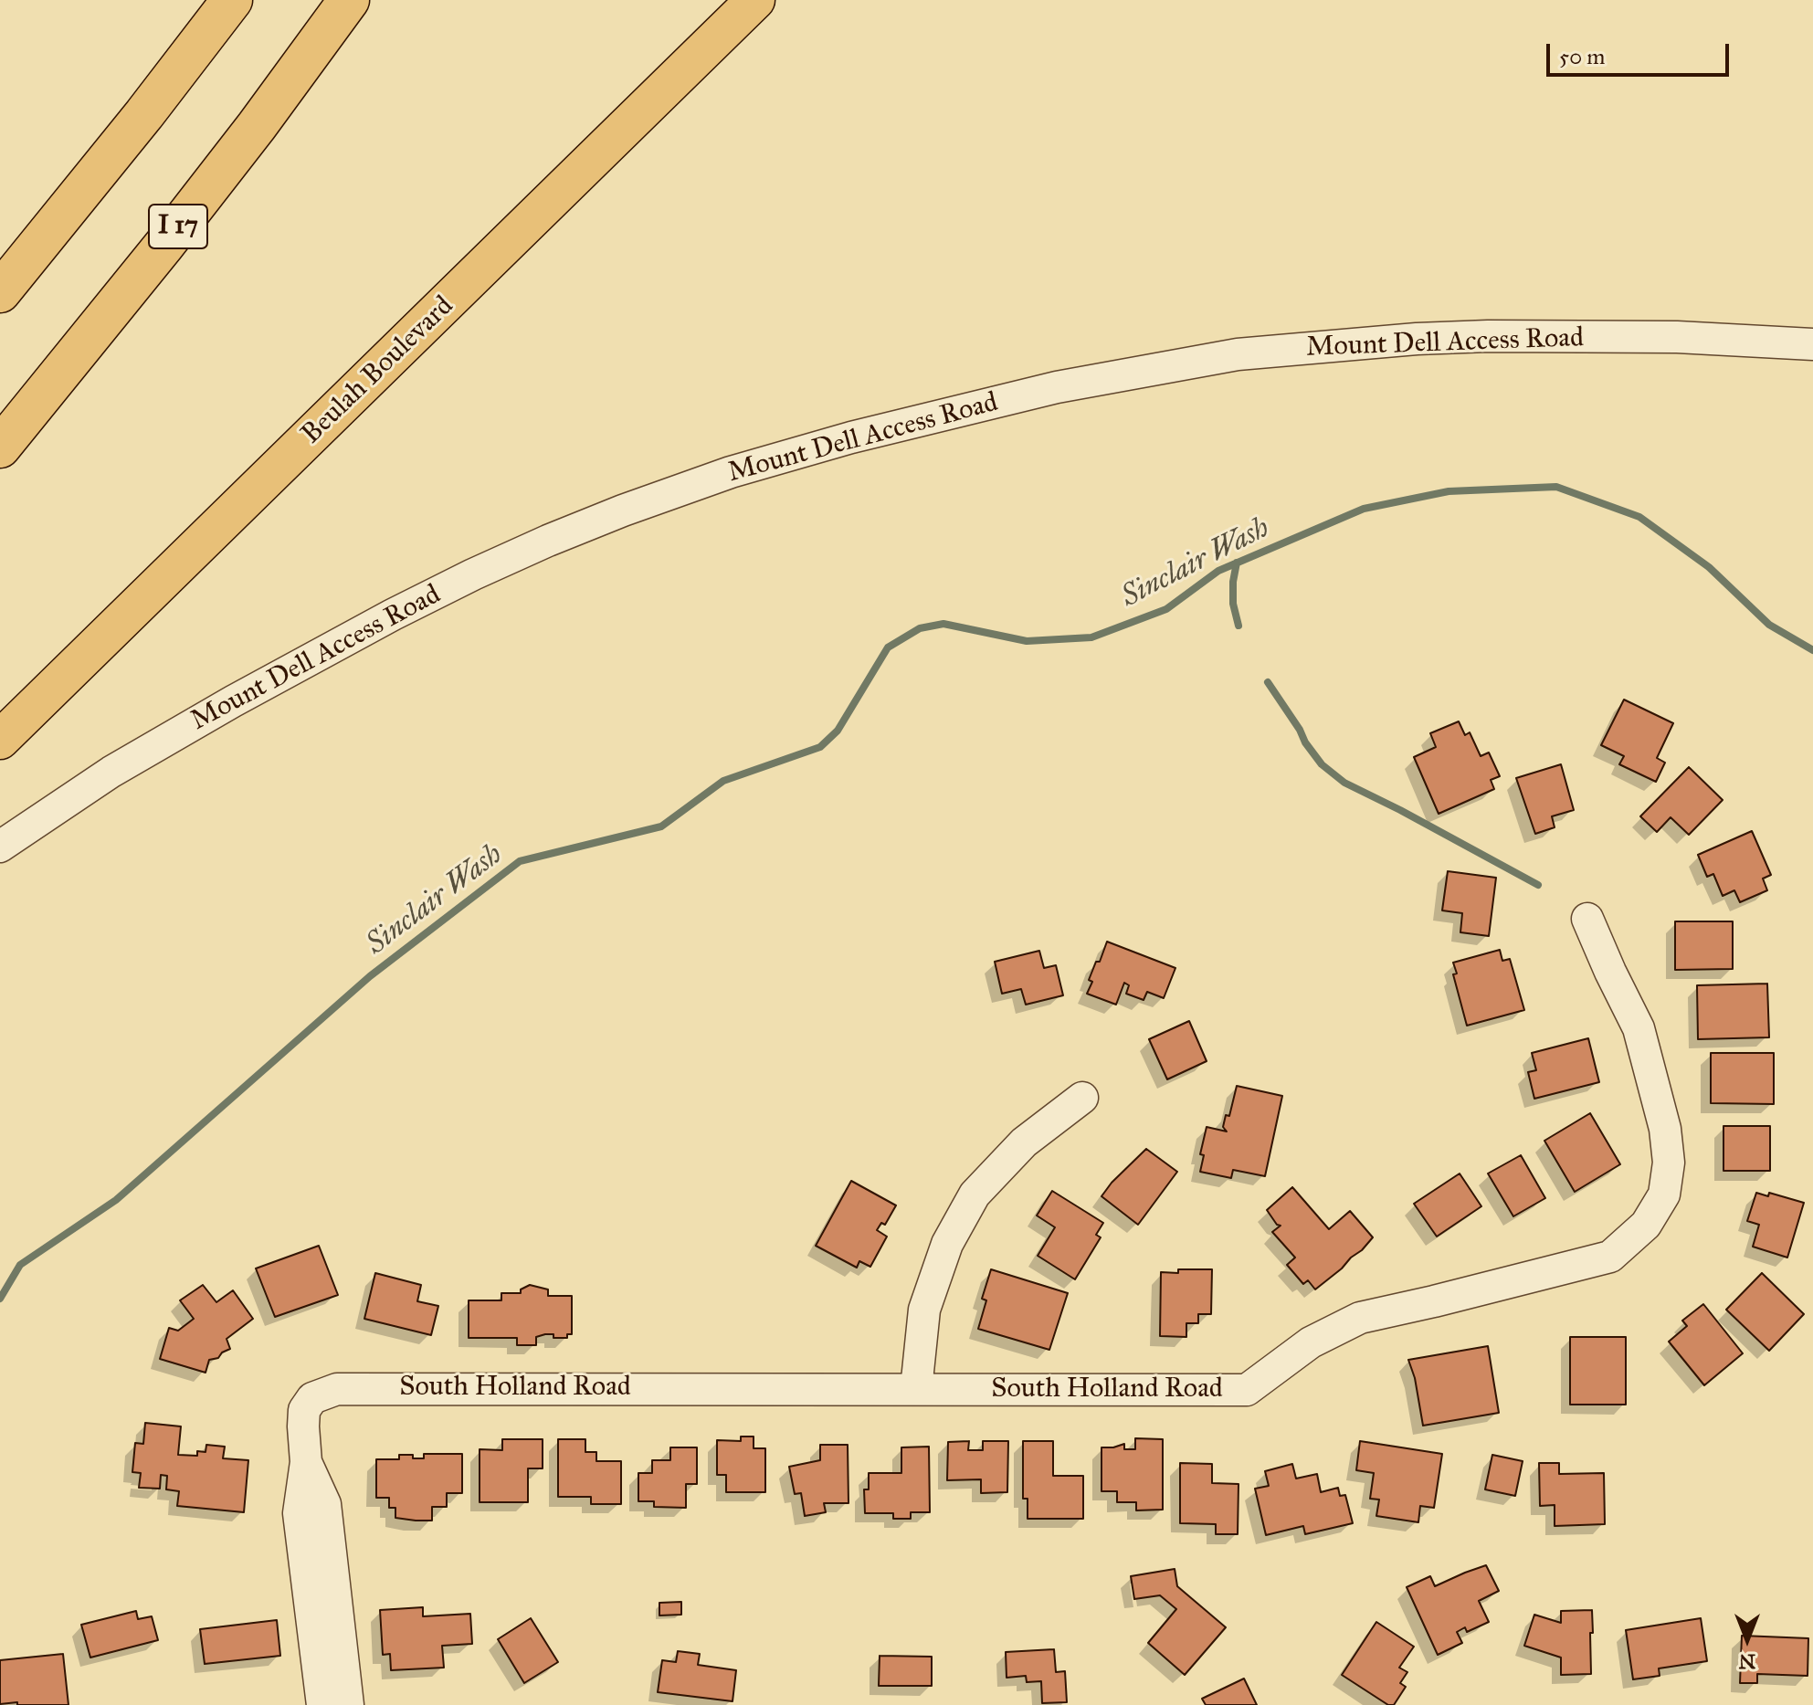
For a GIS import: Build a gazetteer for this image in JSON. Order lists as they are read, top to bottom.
{
  "streets": {
    "highway": ["I 17"],
    "main road": ["Beulah Boulevard"],
    "street": ["Mount Dell Access Road", "South Holland Road"]
  },
  "water": ["Sinclair Wash"],
  "scale_bar": "50 m",
  "north": "bottom"
}
